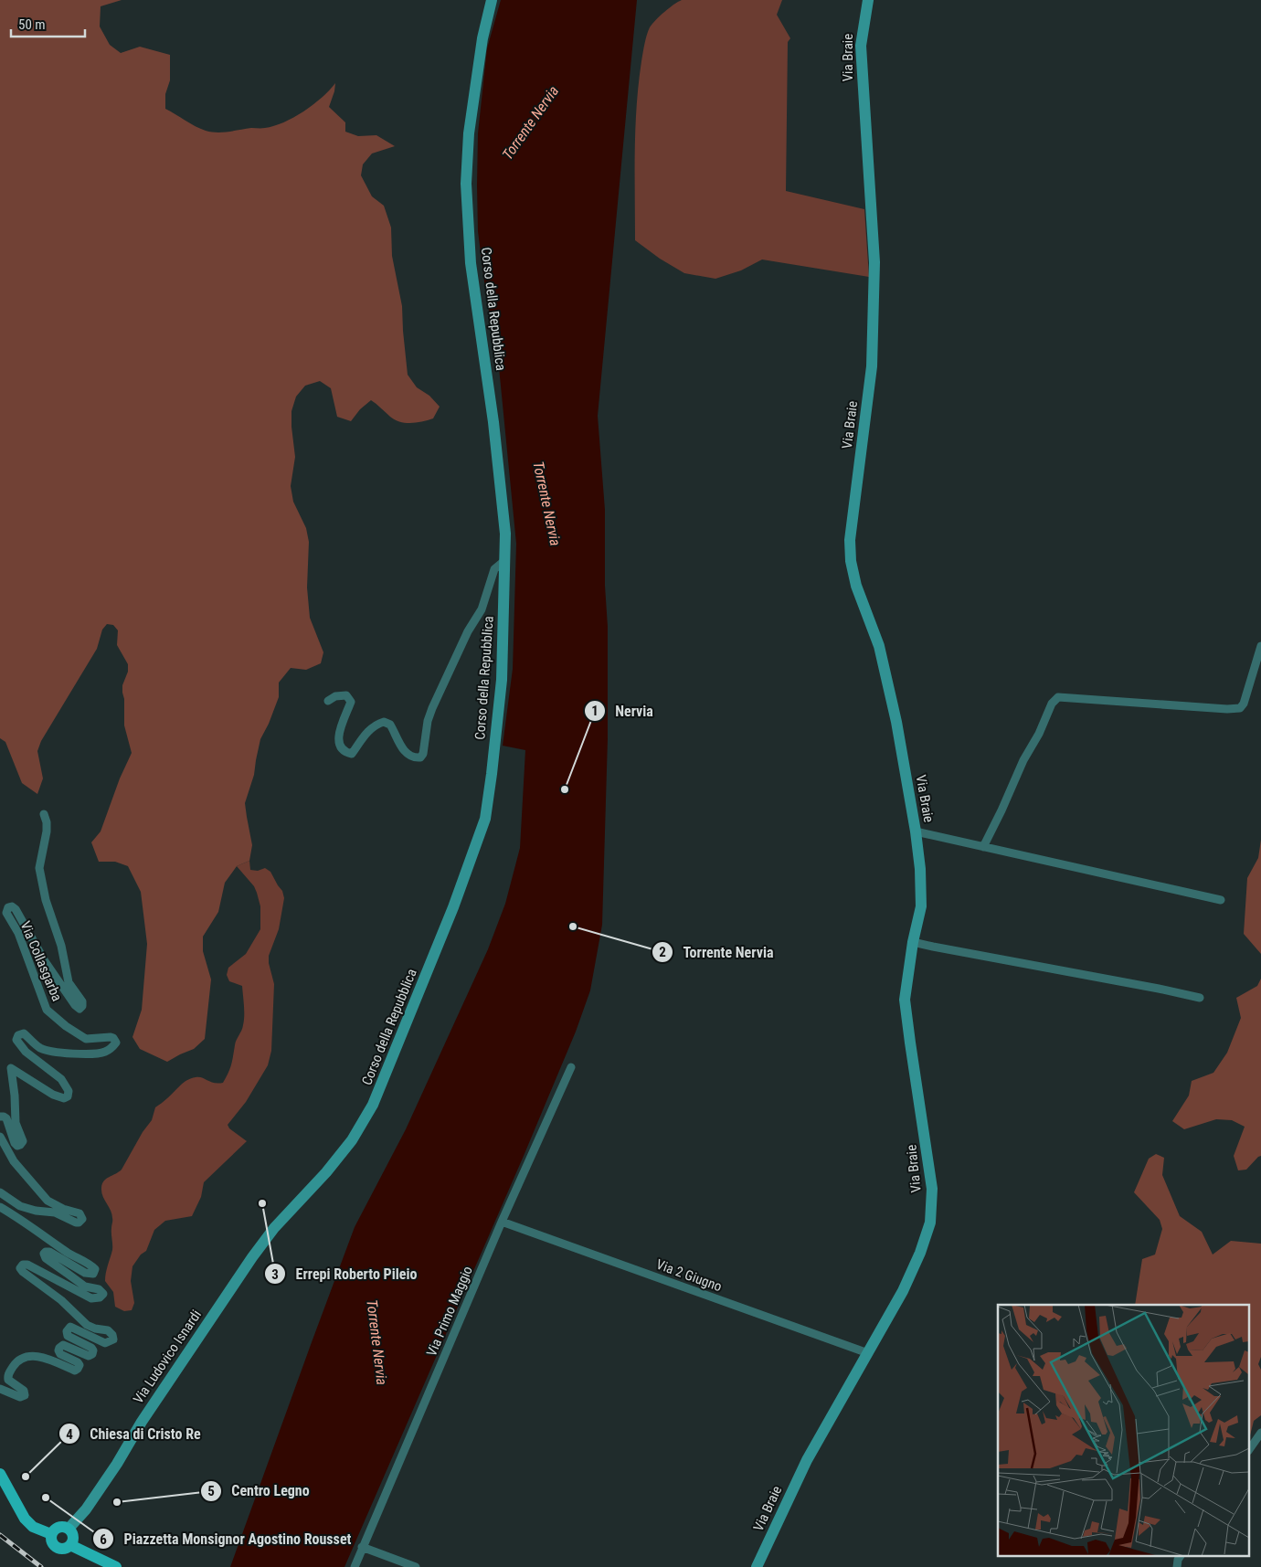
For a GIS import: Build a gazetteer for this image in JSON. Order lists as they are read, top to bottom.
{
  "streets": {
    "main road": ["Via Braie", "Corso della Repubblica", "Via Ludovico Isnardi"],
    "street": ["Via Collasgarba", "Via 2 Giugno", "Via Primo Maggio"]
  },
  "crossings": [
    ["Via Braie", "Via 2 Giugno"],
    ["Corso della Repubblica", "Via Ludovico Isnardi"],
    ["Via 2 Giugno", "Via Primo Maggio"]
  ],
  "water": ["Torrente Nervia"],
  "places": [
    "Nervia",
    "Torrente Nervia",
    "Errepi Roberto Pileio",
    "Chiesa di Cristo Re",
    "Piazzetta Monsignor Agostino Rousset",
    "Centro Legno"
  ],
  "scale_bar": "50 m"
}
